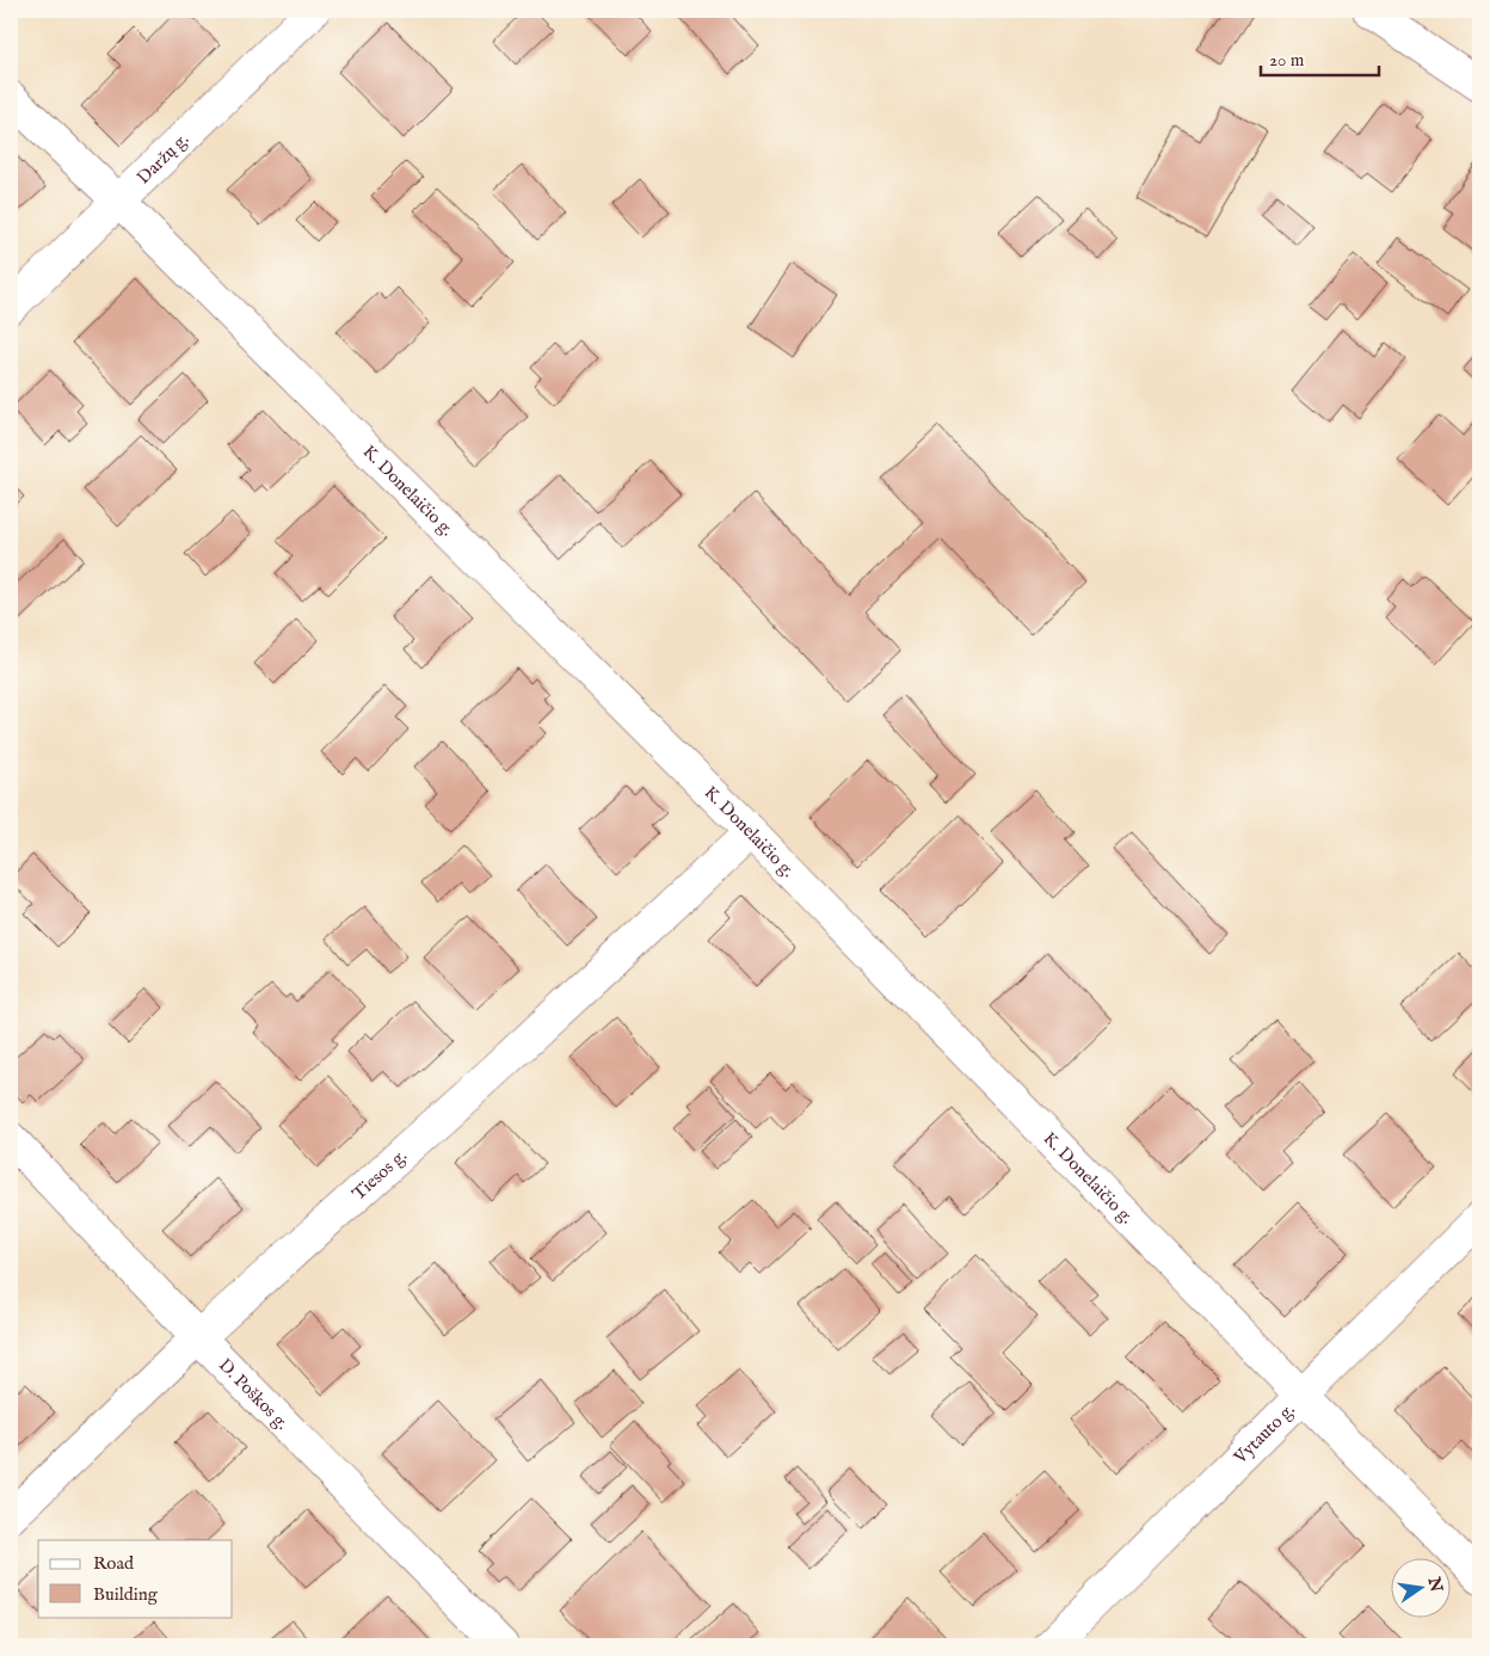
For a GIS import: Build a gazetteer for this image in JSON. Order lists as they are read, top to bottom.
{
  "streets": {
    "street": [
      "Daržų g.",
      "K. Donelaičio g.",
      "Tiesos g.",
      "D. Poškos g.",
      "Vytauto g."
    ]
  },
  "crossings": [
    ["Daržų g.", "K. Donelaičio g."],
    ["K. Donelaičio g.", "Tiesos g."],
    ["K. Donelaičio g.", "Vytauto g."],
    ["Tiesos g.", "D. Poškos g."]
  ],
  "legend": ["Road", "Building"],
  "scale_bar": "20 m",
  "north": "right"
}
